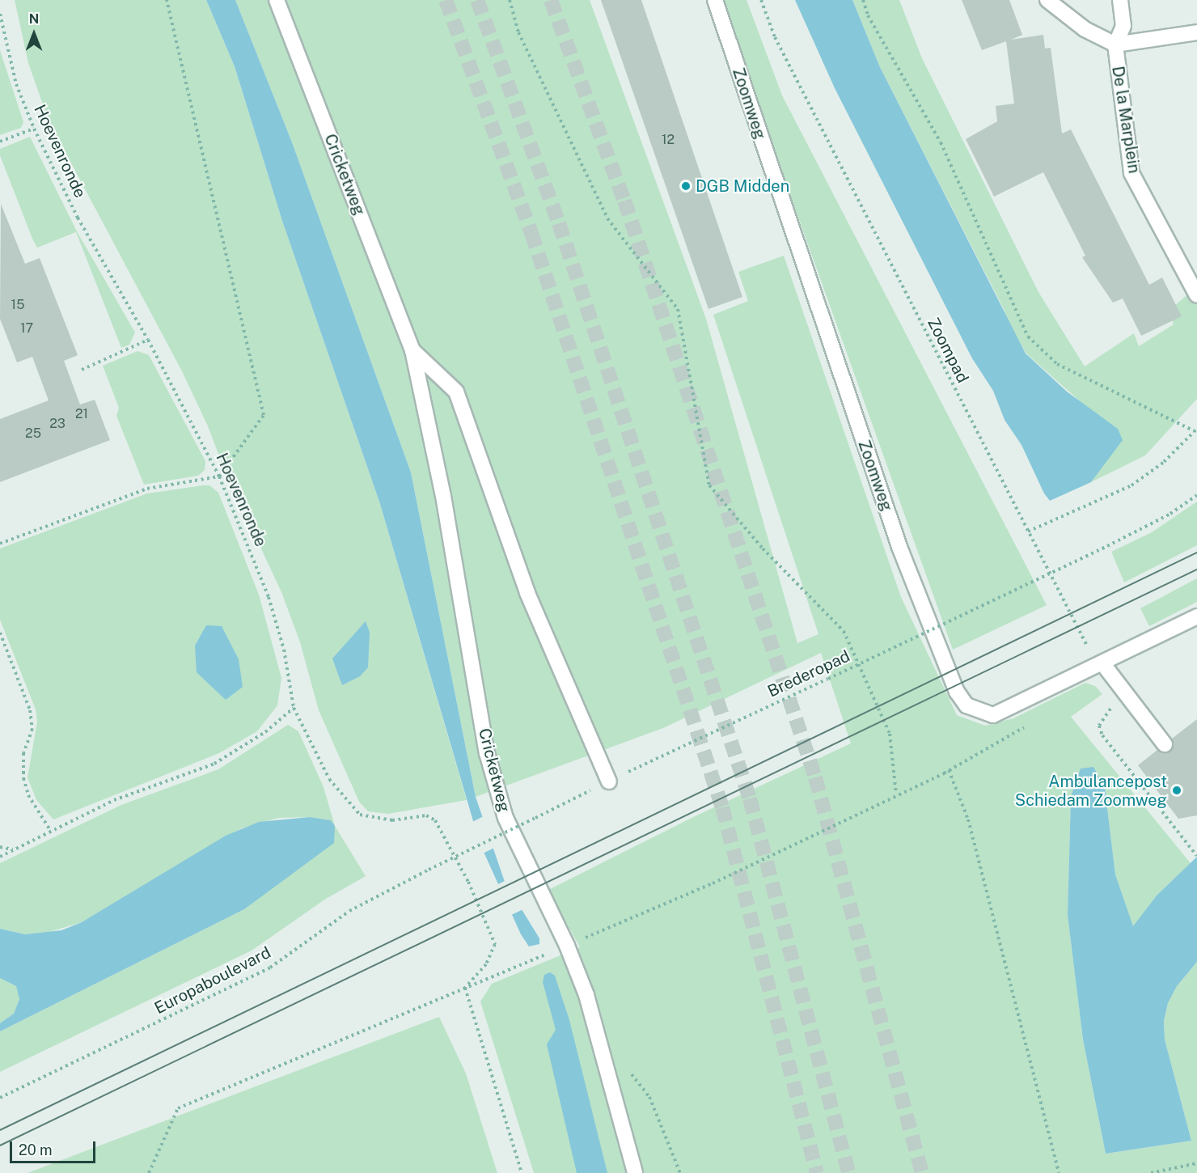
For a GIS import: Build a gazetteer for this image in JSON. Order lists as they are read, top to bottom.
{
  "streets": {
    "street": ["Zoomweg", "De la Marplein", "Cricketweg"],
    "path": [
      "Hoevenronde",
      "Zoompad",
      "Brederopad",
      "Europaboulevard"
    ]
  },
  "crossings": [
    ["Zoomweg", "Zoompad"],
    ["Cricketweg", "Brederopad"],
    ["Brederopad", "Europaboulevard"]
  ],
  "places": ["DGB Midden", "Ambulancepost Schiedam Zoomweg"],
  "house_numbers": [
    "12",
    "15",
    "17",
    "21",
    "23",
    "25"
  ],
  "scale_bar": "20 m",
  "north": "top"
}
